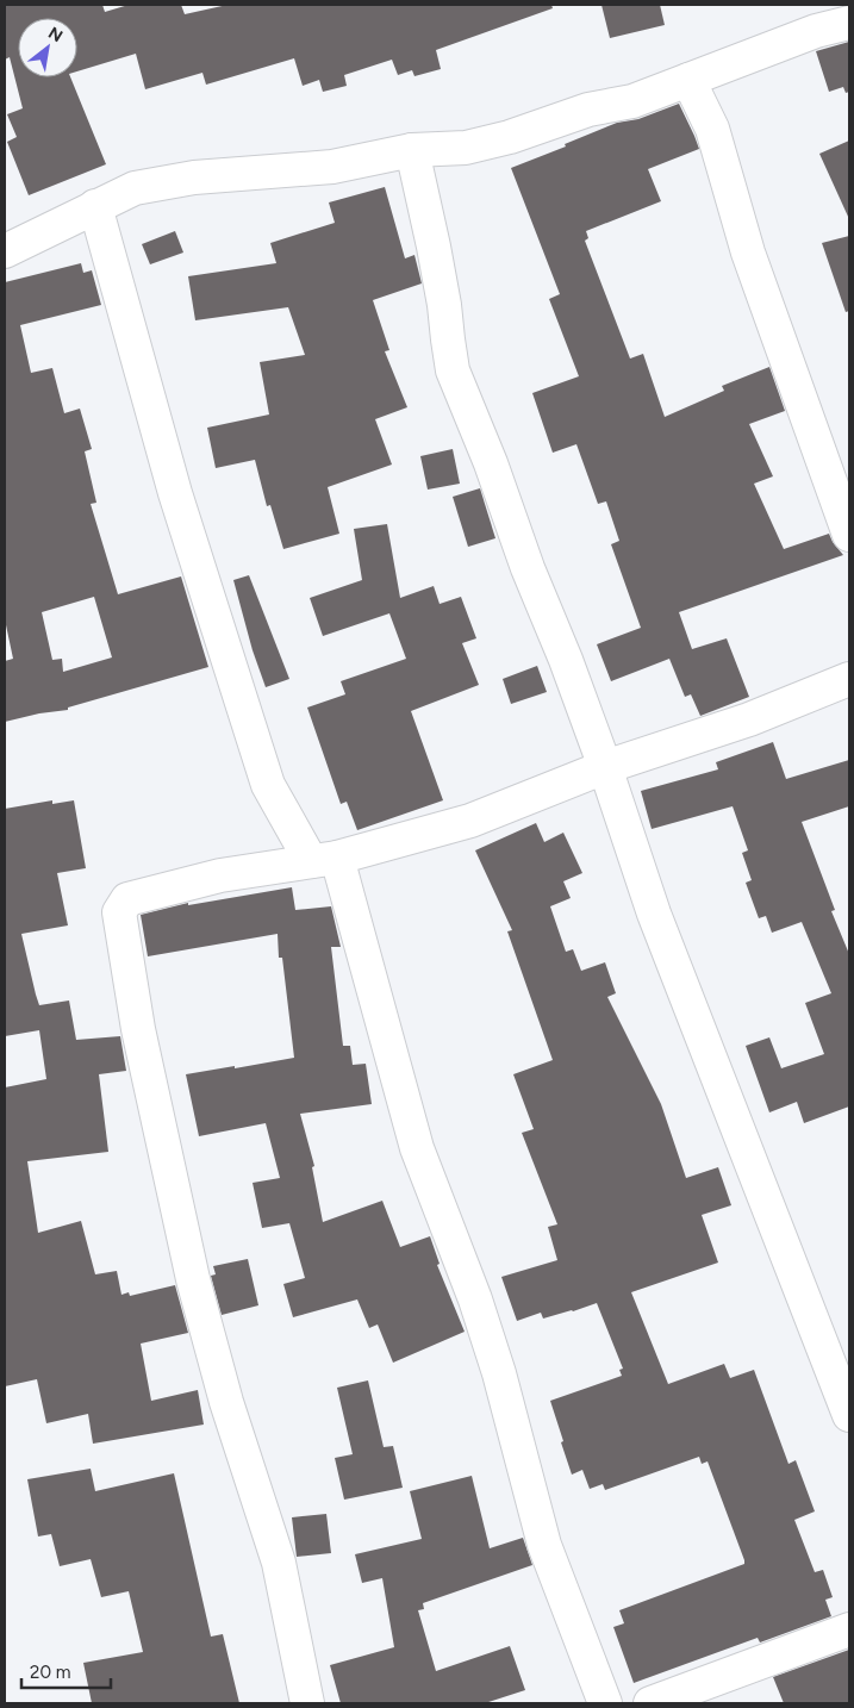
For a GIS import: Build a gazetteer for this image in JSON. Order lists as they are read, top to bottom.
{
  "scale_bar": "20 m",
  "north": "top right"
}
